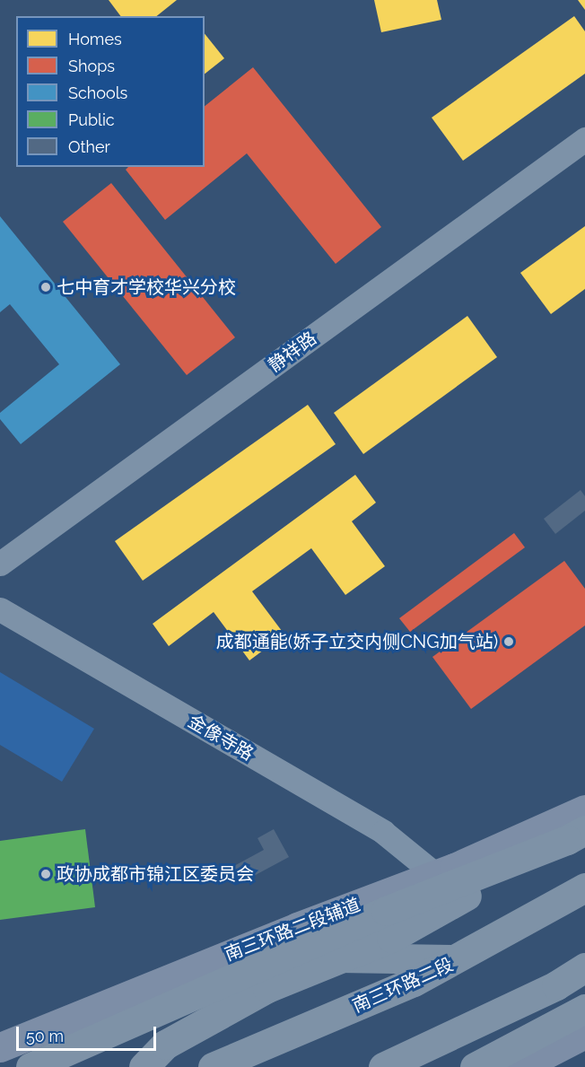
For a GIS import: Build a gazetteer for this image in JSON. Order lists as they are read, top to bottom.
{
  "streets": {
    "highway": ["南三环路二段"],
    "main road": ["南三环路二段辅道"],
    "street": ["静祥路", "金像寺路"]
  },
  "crossings": [
    ["金像寺路", "南三环路二段辅道"]
  ],
  "places": ["七中育才学校华兴分校", "成都通能(娇子立交内侧CNG加气站)", "政协成都市锦江区委员会"],
  "legend": [
    "Homes",
    "Shops",
    "Schools",
    "Public",
    "Other"
  ],
  "scale_bar": "50 m"
}
